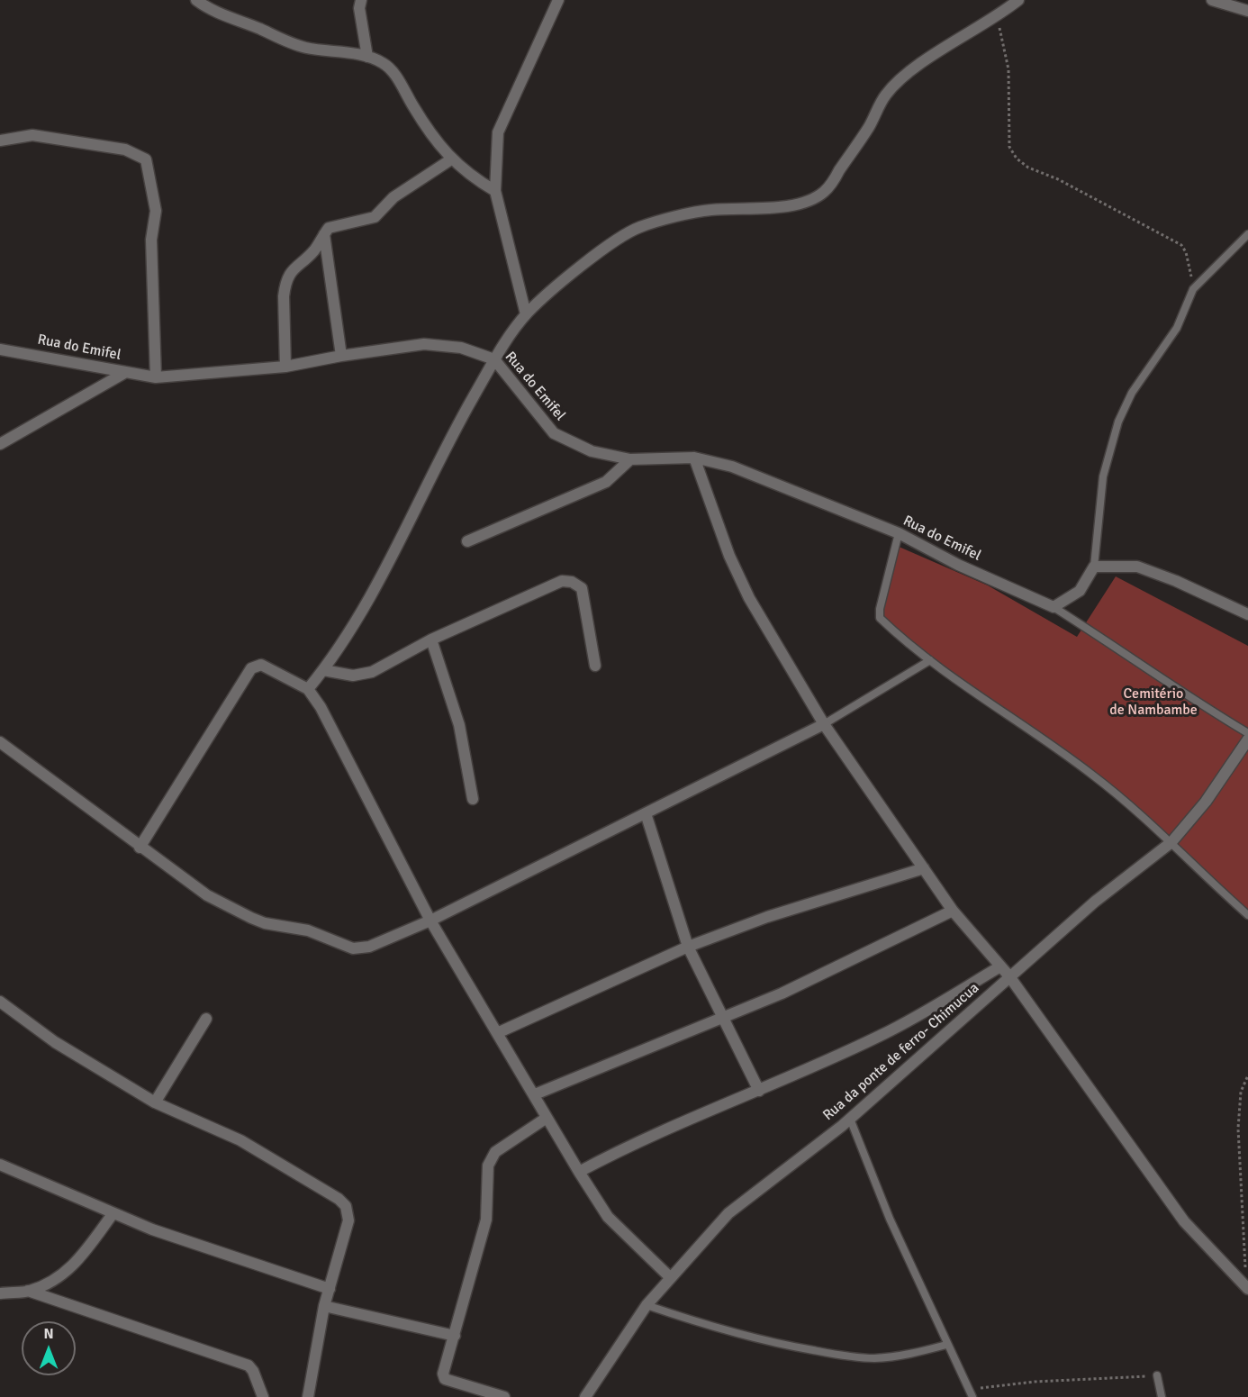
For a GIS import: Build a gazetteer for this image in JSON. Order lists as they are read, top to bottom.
{
  "streets": {
    "street": ["Rua do Emifel", "Rua da ponte de ferro- Chimucua"]
  },
  "parks": ["Cemitério de Nambambe"],
  "north": "top"
}
